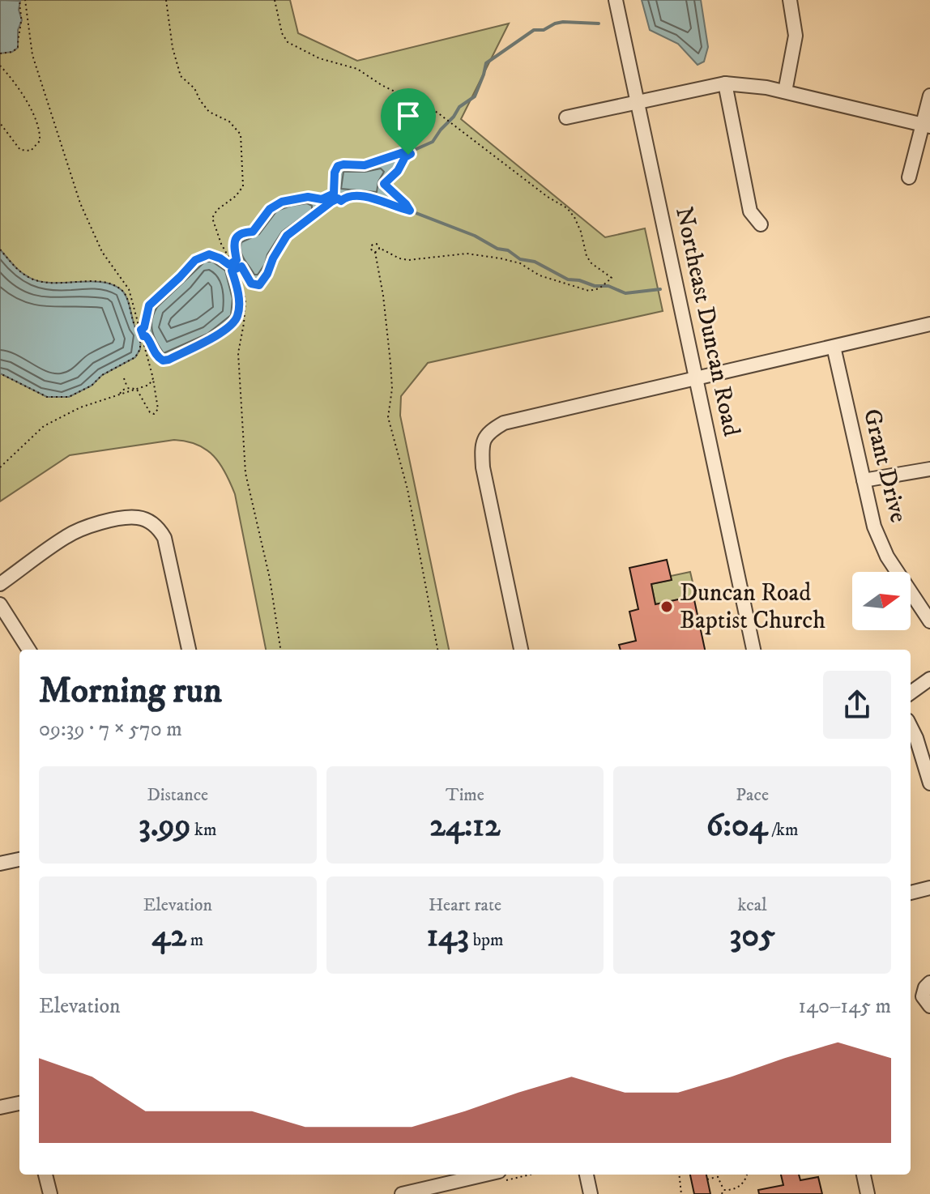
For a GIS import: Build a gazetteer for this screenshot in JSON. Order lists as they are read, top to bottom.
{
  "streets": {
    "street": ["Northeast Duncan Road", "Grant Drive"]
  },
  "places": ["Duncan Road Baptist Church"],
  "north": "right",
  "page": {
    "heading": ["Morning run", "09:39 · 7 × 570 m"],
    "stats": [
      ["Distance", "3.99 km"],
      ["Time", "24:12"],
      ["Pace", "6:04 /km"],
      ["Elevation", "42 m"],
      ["Heart rate", "143 bpm"],
      ["kcal", "305"]
    ],
    "chart": ["Elevation", "140–145 m"]
  }
}
